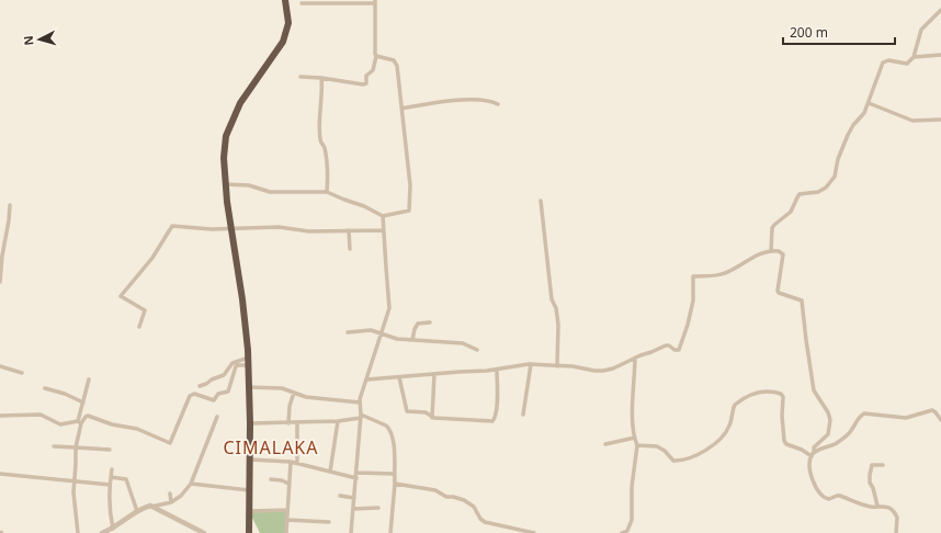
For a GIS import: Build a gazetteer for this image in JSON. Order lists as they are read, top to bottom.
{
  "districts": ["CIMALAKA"],
  "scale_bar": "200 m",
  "north": "left"
}
